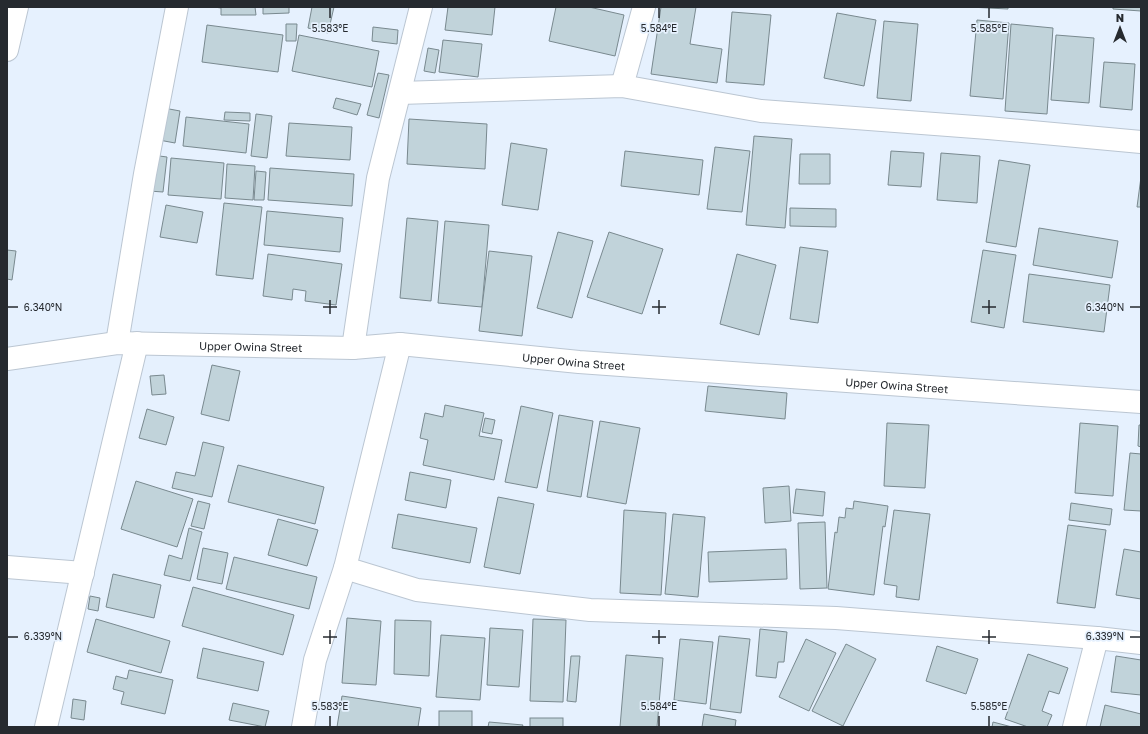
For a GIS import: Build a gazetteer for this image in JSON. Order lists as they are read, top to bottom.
{
  "streets": {
    "street": ["Upper Owina Street"]
  },
  "north": "top",
  "coordinates": [
    "5.583°E",
    "5.584°E",
    "5.585°E",
    "6.340°N",
    "6.339°N"
  ]
}
